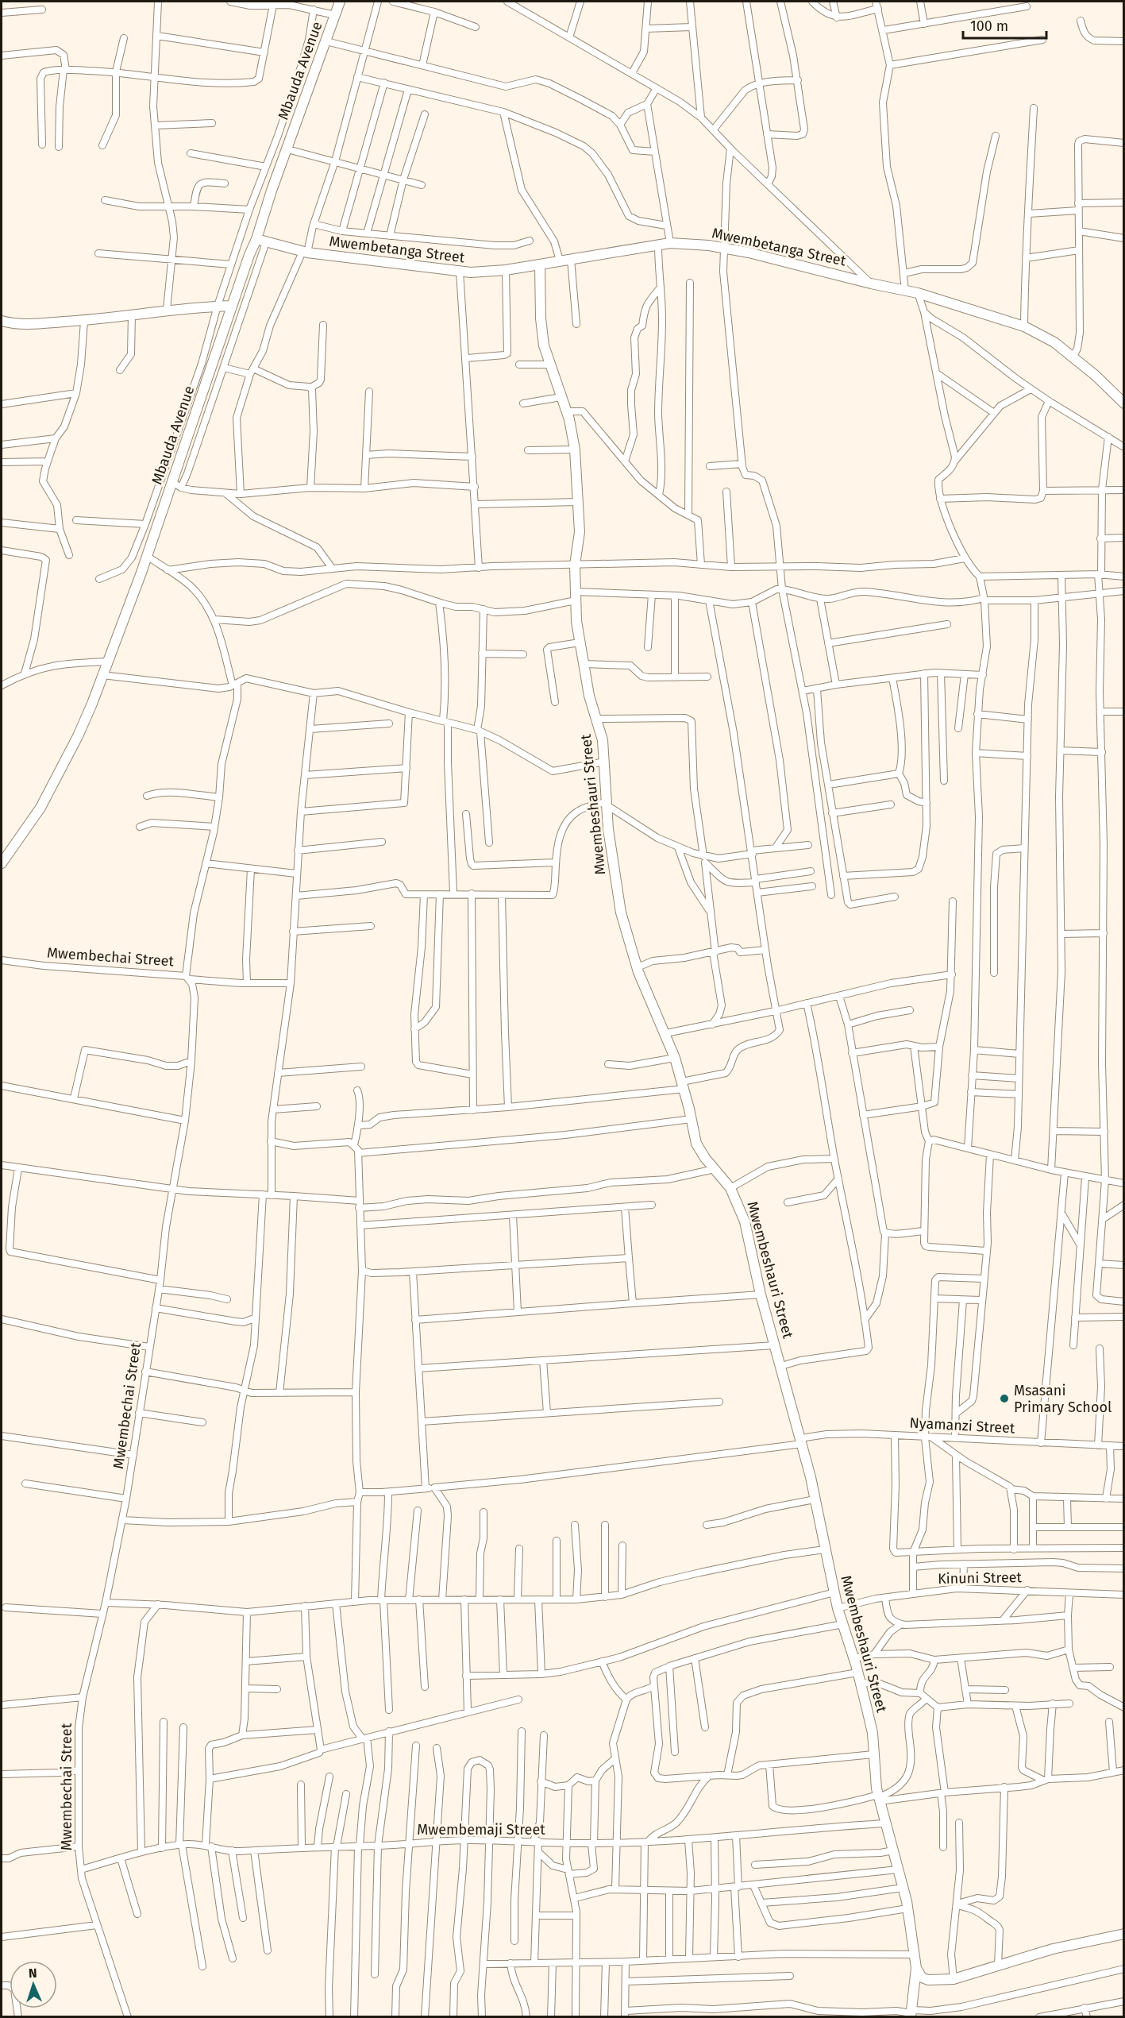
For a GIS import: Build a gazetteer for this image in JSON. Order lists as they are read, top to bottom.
{
  "streets": {
    "street": [
      "Mbauda Avenue",
      "Mwembetanga Street",
      "Mwembeshauri Street",
      "Mwembechai Street",
      "Nyamanzi Street",
      "Kinuni Street",
      "Mwembemaji Street"
    ]
  },
  "crossings": [
    ["Mbauda Avenue", "Mwembetanga Street"],
    ["Mwembetanga Street", "Mwembeshauri Street"],
    ["Mwembeshauri Street", "Nyamanzi Street"],
    ["Mwembeshauri Street", "Kinuni Street"],
    ["Mwembeshauri Street", "Mwembemaji Street"],
    ["Mwembechai Street", "Mwembemaji Street"]
  ],
  "places": ["Msasani Primary School"],
  "scale_bar": "100 m",
  "north": "top"
}
